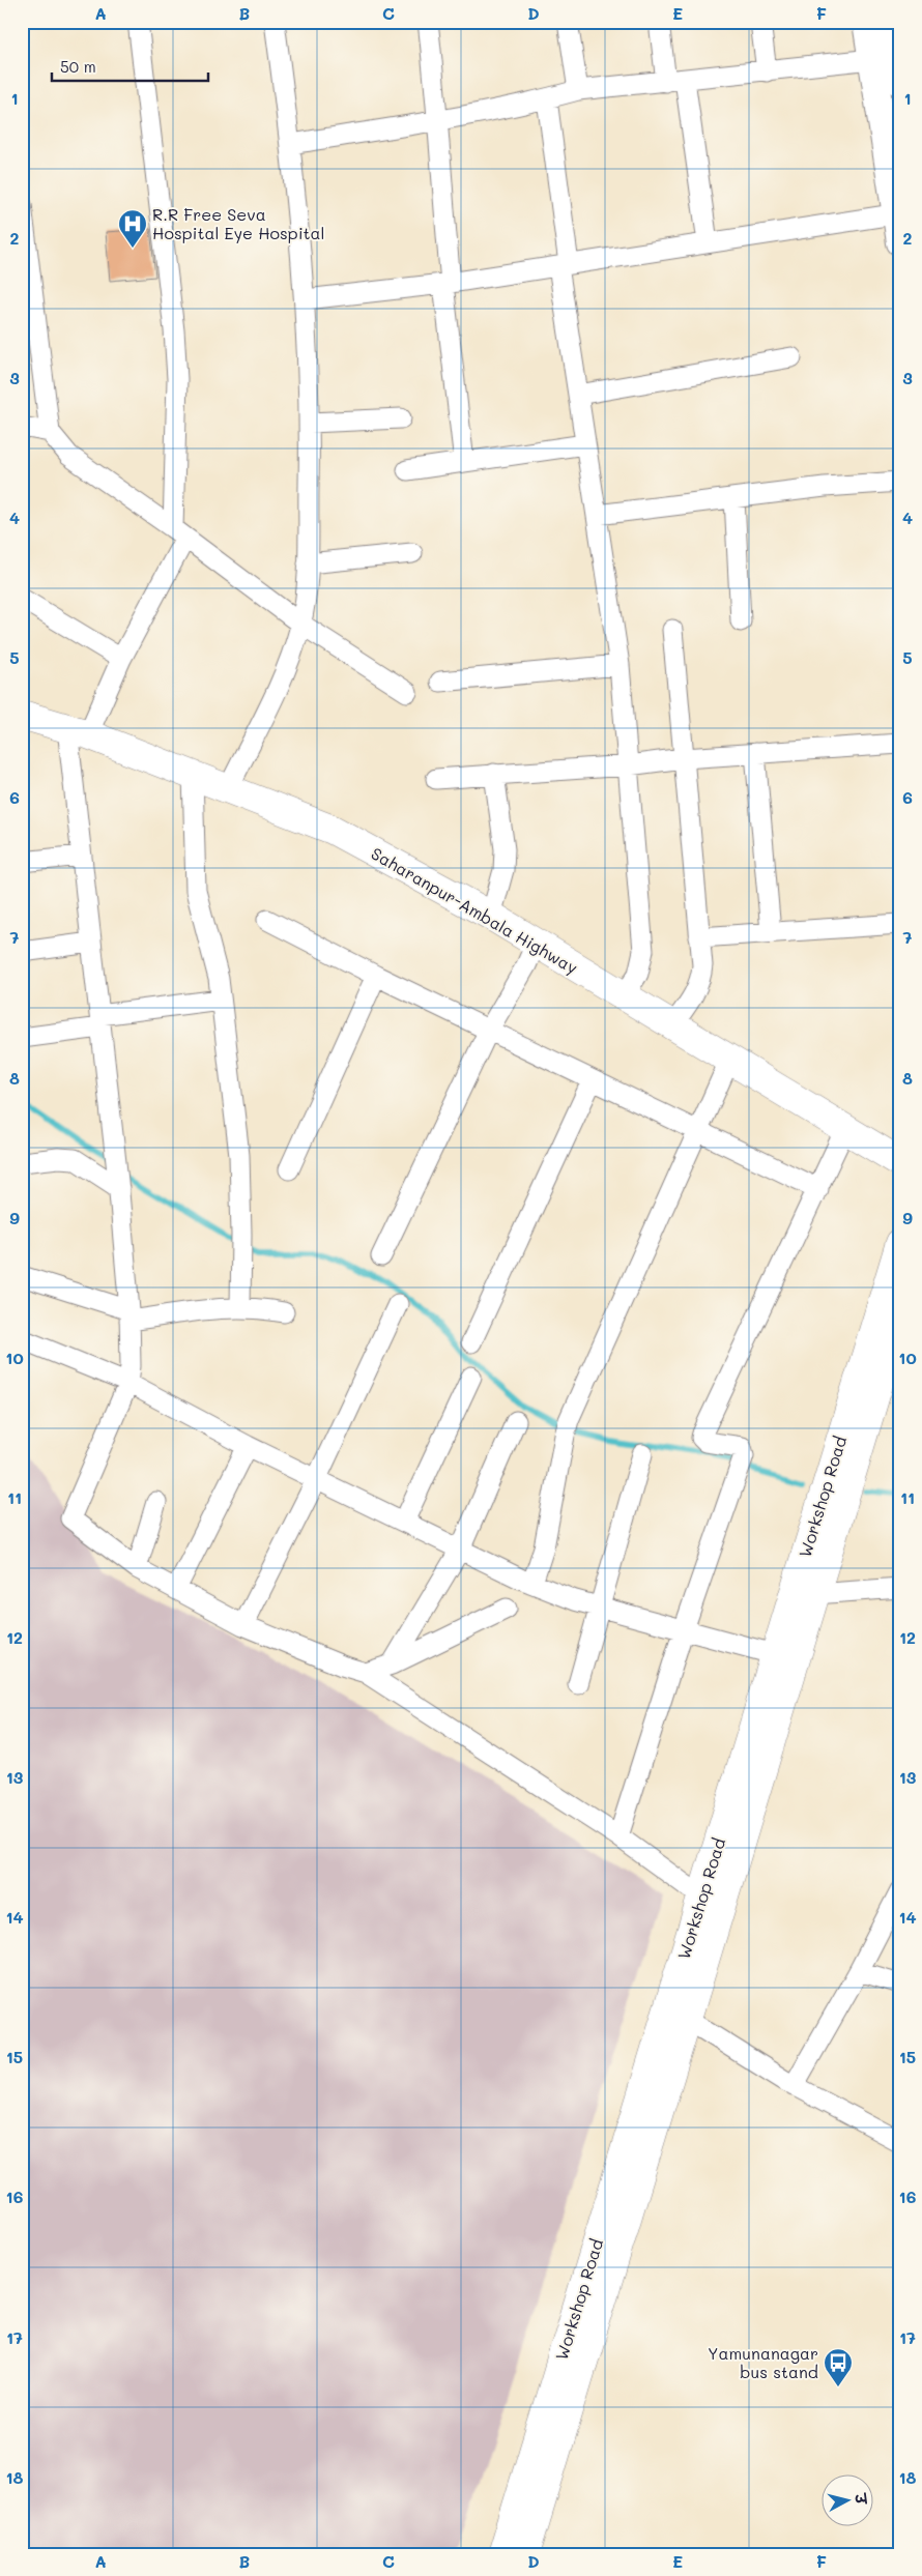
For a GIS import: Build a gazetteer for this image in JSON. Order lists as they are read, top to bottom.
{
  "streets": {
    "main road": ["Saharanpur-Ambala Highway", "Workshop Road"]
  },
  "places": {
    "hospital": ["R.R Free Seva Hospital Eye Hospital"],
    "bus stop": ["Yamunanagar bus stand"]
  },
  "scale_bar": "50 m",
  "north": "right",
  "grid": {
    "columns": [
      "A",
      "B",
      "C",
      "D",
      "E",
      "F"
    ],
    "rows": [
      "1",
      "2",
      "3",
      "4",
      "5",
      "6",
      "7",
      "8",
      "9",
      "10",
      "11",
      "12",
      "13",
      "14",
      "15",
      "16",
      "17",
      "18"
    ]
  }
}
